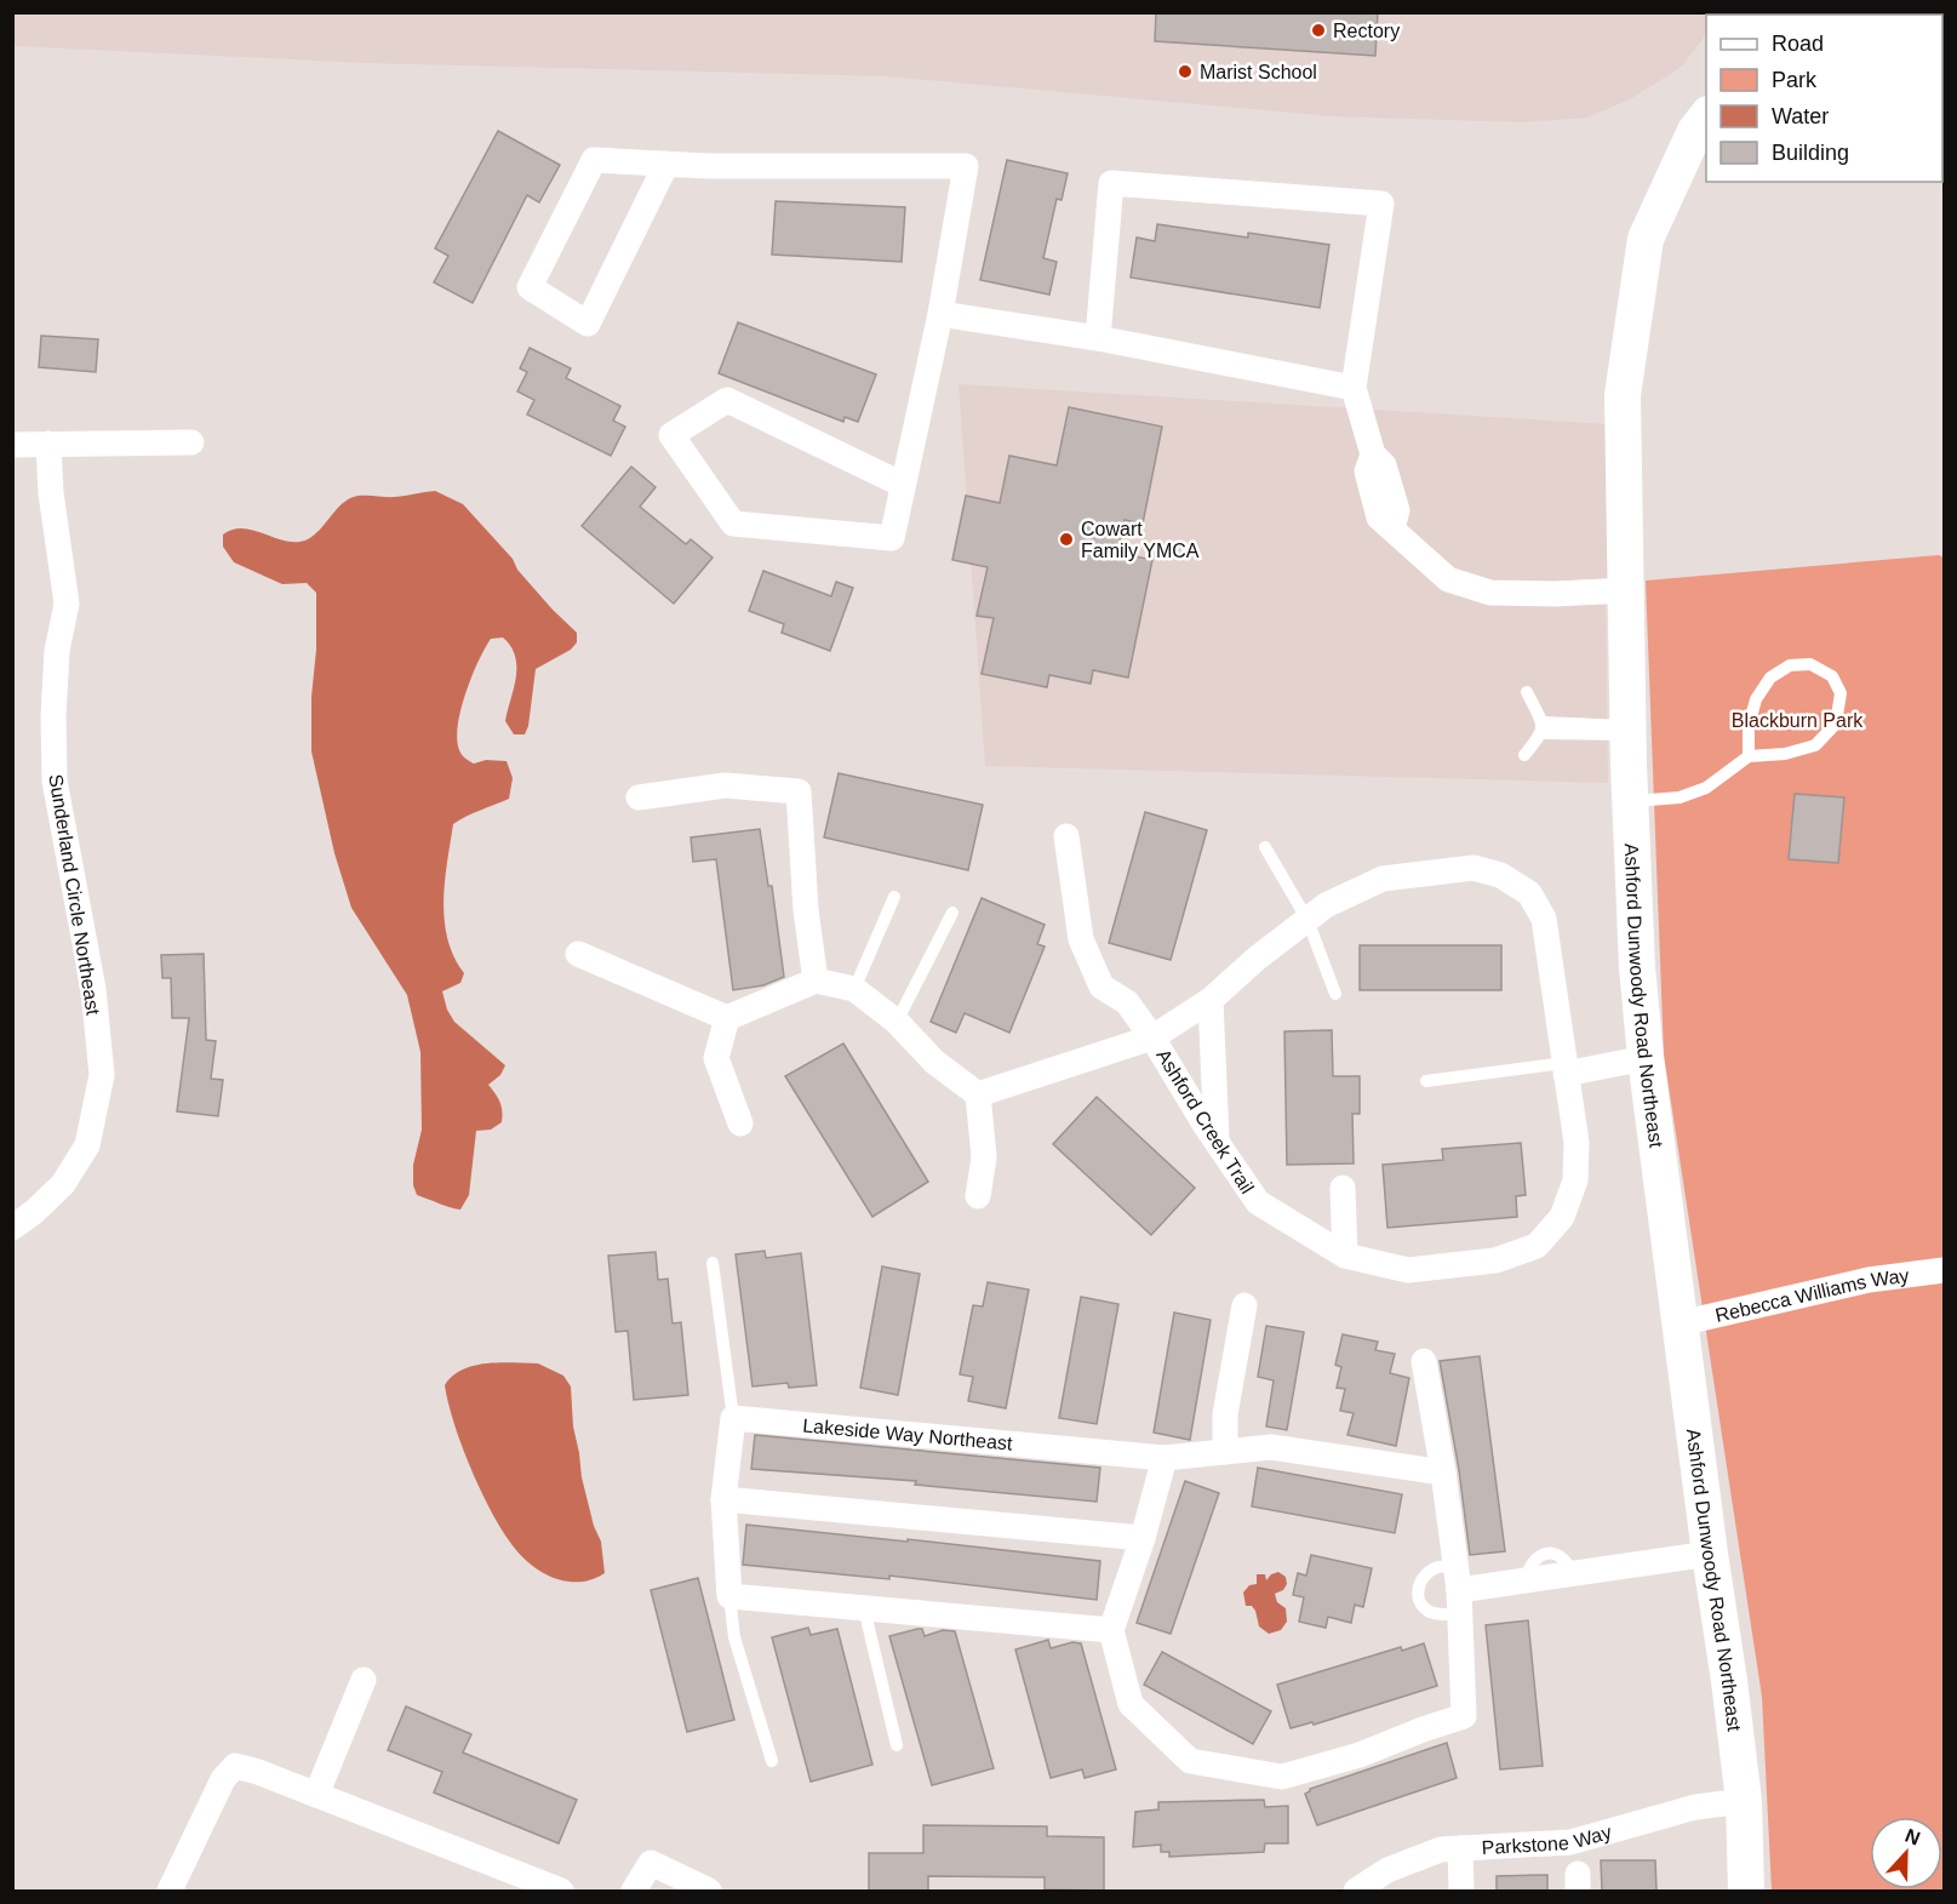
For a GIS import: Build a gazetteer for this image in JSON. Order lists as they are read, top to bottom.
{
  "streets": {
    "main road": ["Ashford Dunwoody Road Northeast"],
    "street": [
      "Sunderland Circle Northeast",
      "Ashford Creek Trail",
      "Rebecca Williams Way",
      "Lakeside Way Northeast",
      "Parkstone Way"
    ]
  },
  "crossings": [
    ["Ashford Dunwoody Road Northeast", "Rebecca Williams Way"],
    ["Ashford Dunwoody Road Northeast", "Parkstone Way"]
  ],
  "parks": ["Blackburn Park"],
  "places": ["Rectory", "Marist School", "Cowart Family YMCA"],
  "legend": [
    "Road",
    "Park",
    "Water",
    "Building"
  ],
  "north": "top"
}
